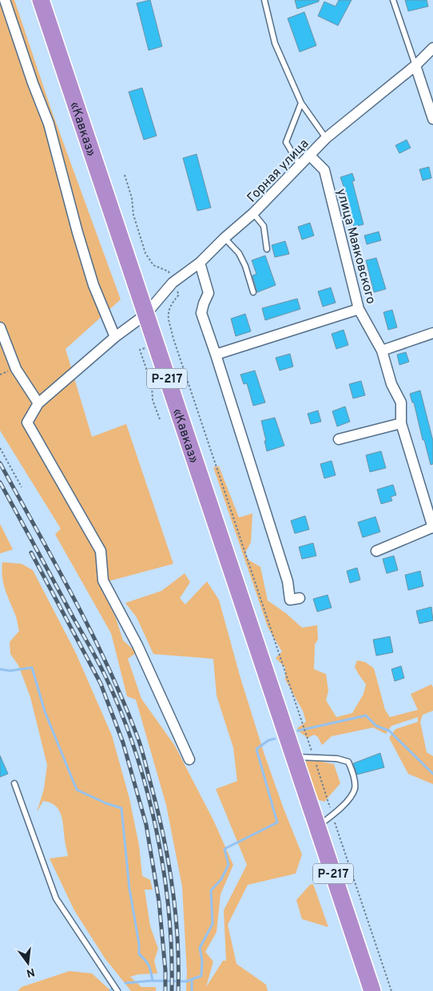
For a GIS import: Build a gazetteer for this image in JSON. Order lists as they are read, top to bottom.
{
  "streets": {
    "highway": ["«Кавказ»", "Р-217"],
    "street": ["Горная улица", "улица Маяковского"]
  },
  "crossings": [
    ["«Кавказ»", "Горная улица"],
    ["«Кавказ»", "Р-217"],
    ["Горная улица", "улица Маяковского"]
  ],
  "north": "bottom"
}
